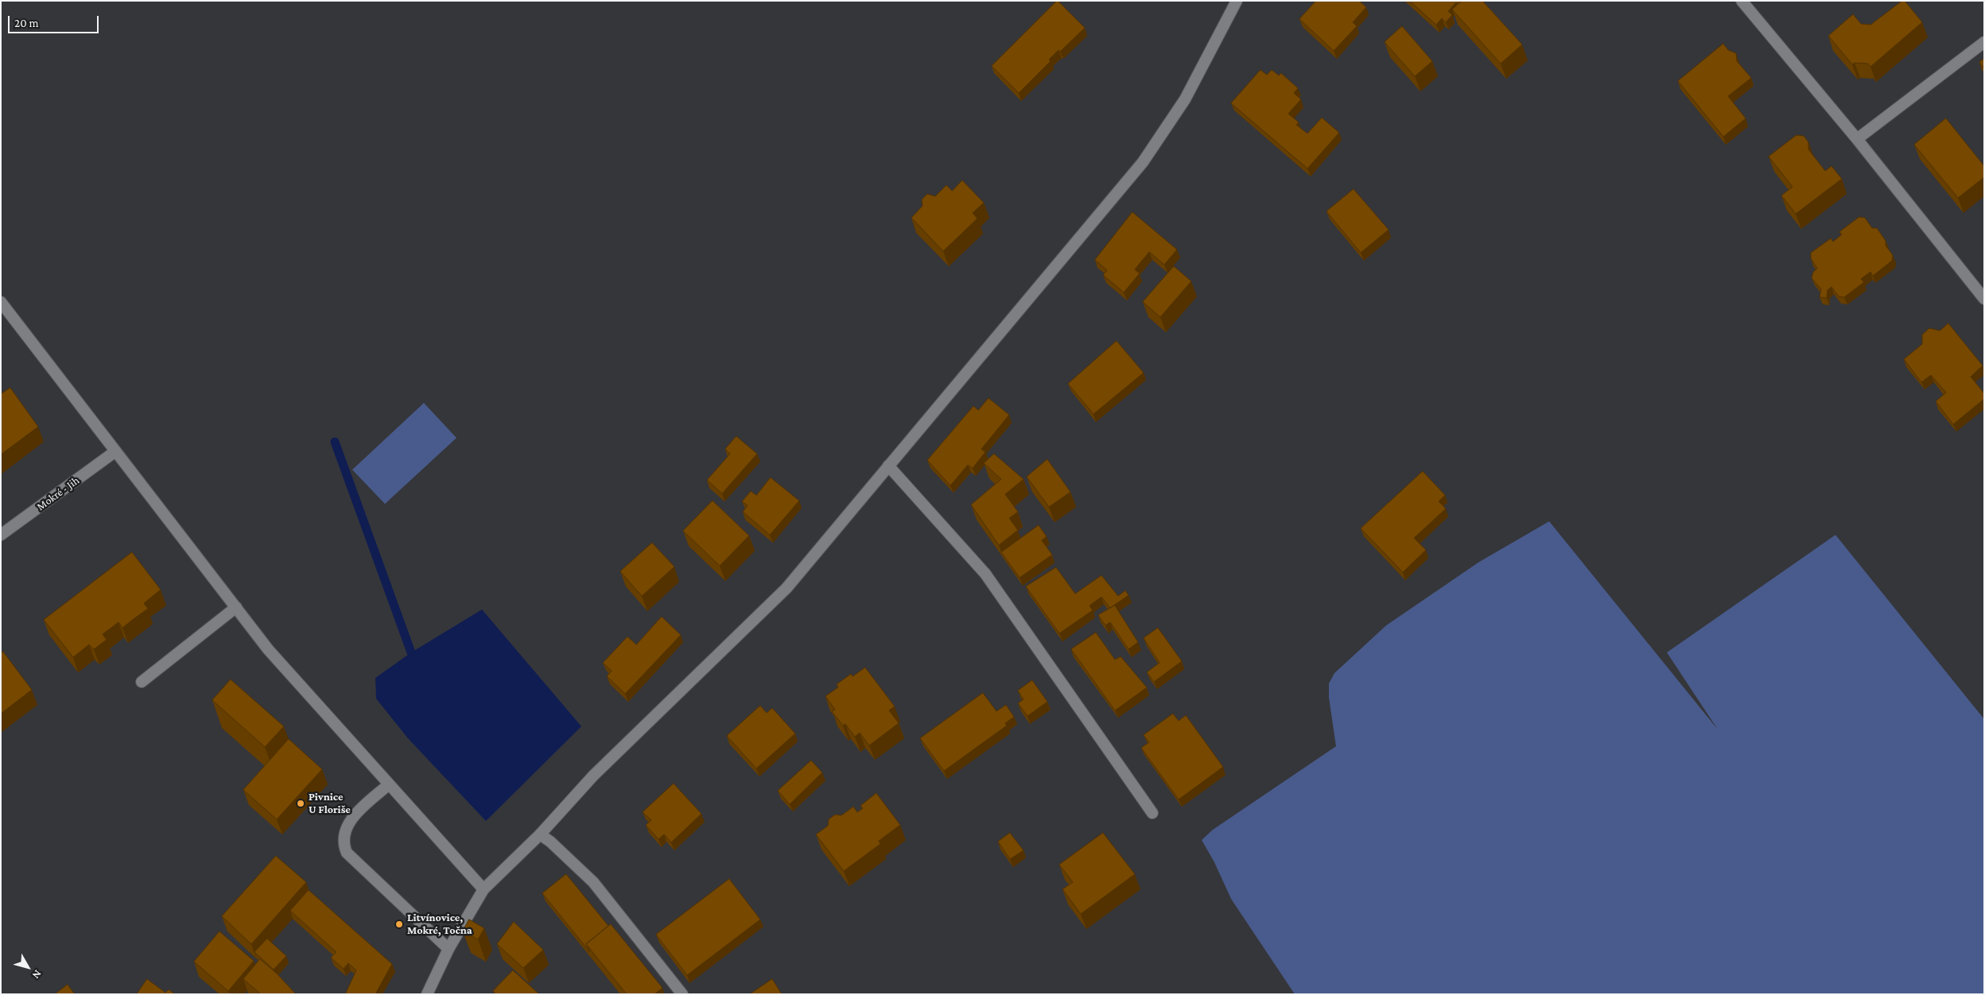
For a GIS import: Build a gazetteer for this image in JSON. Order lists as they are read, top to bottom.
{
  "streets": {
    "street": ["Mokré - Jih"]
  },
  "places": ["Pivnice U Floriše", "Litvínovice, Mokré, Točna"],
  "scale_bar": "20 m",
  "north": "bottom right"
}
